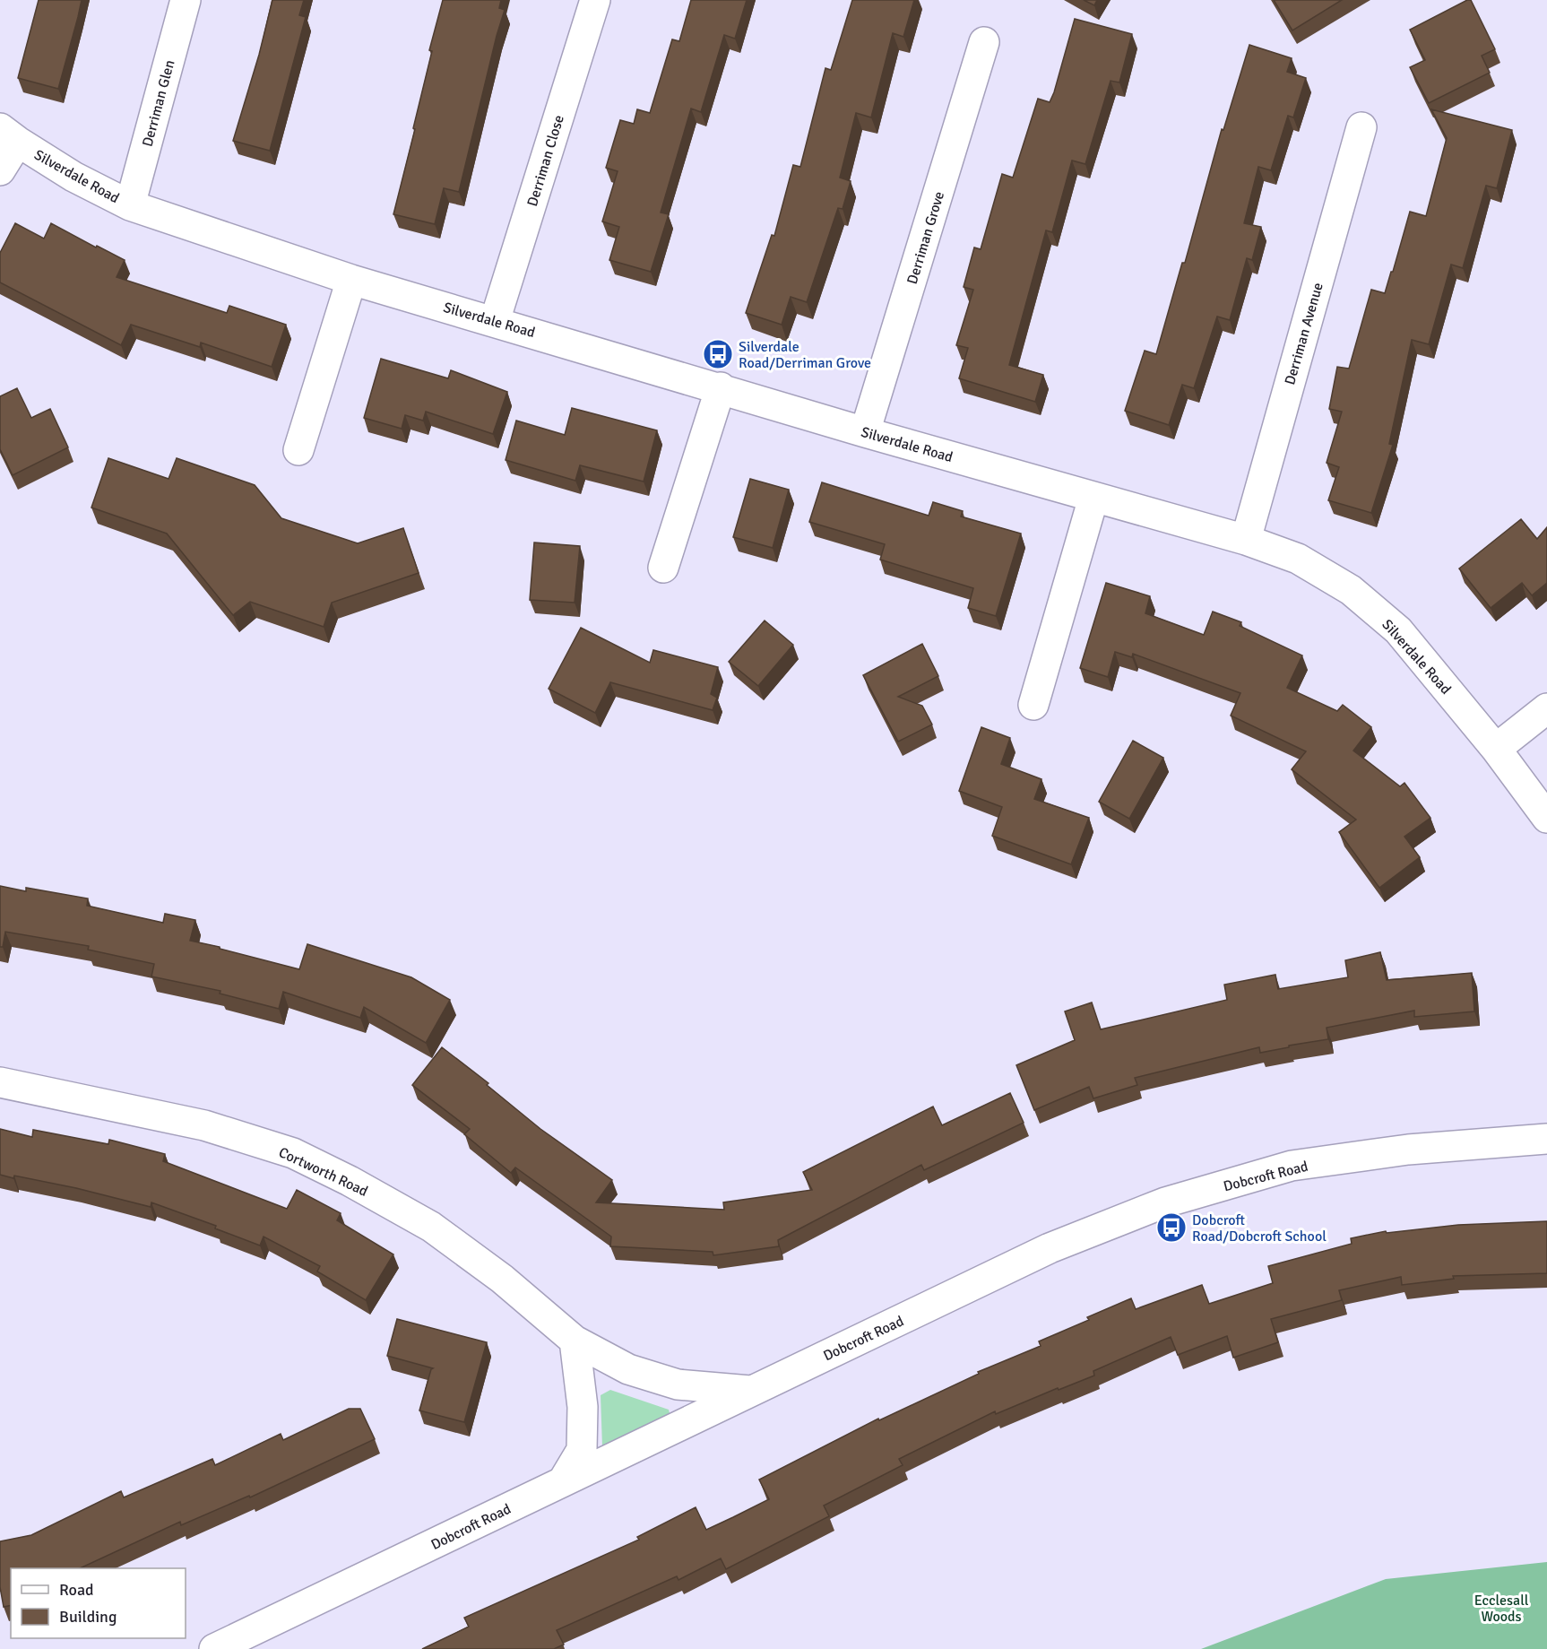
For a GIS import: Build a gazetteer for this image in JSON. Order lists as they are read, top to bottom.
{
  "streets": {
    "street": [
      "Derriman Glen",
      "Derriman Close",
      "Silverdale Road",
      "Derriman Grove",
      "Derriman Avenue",
      "Cortworth Road",
      "Dobcroft Road"
    ]
  },
  "crossings": [
    ["Derriman Glen", "Silverdale Road"],
    ["Derriman Close", "Silverdale Road"],
    ["Silverdale Road", "Derriman Grove"],
    ["Silverdale Road", "Derriman Avenue"],
    ["Cortworth Road", "Dobcroft Road"]
  ],
  "parks": ["Ecclesall Woods"],
  "places": {
    "bus stop": ["Silverdale Road/Derriman Grove", "Dobcroft Road/Dobcroft School"]
  },
  "legend": ["Road", "Building"]
}
